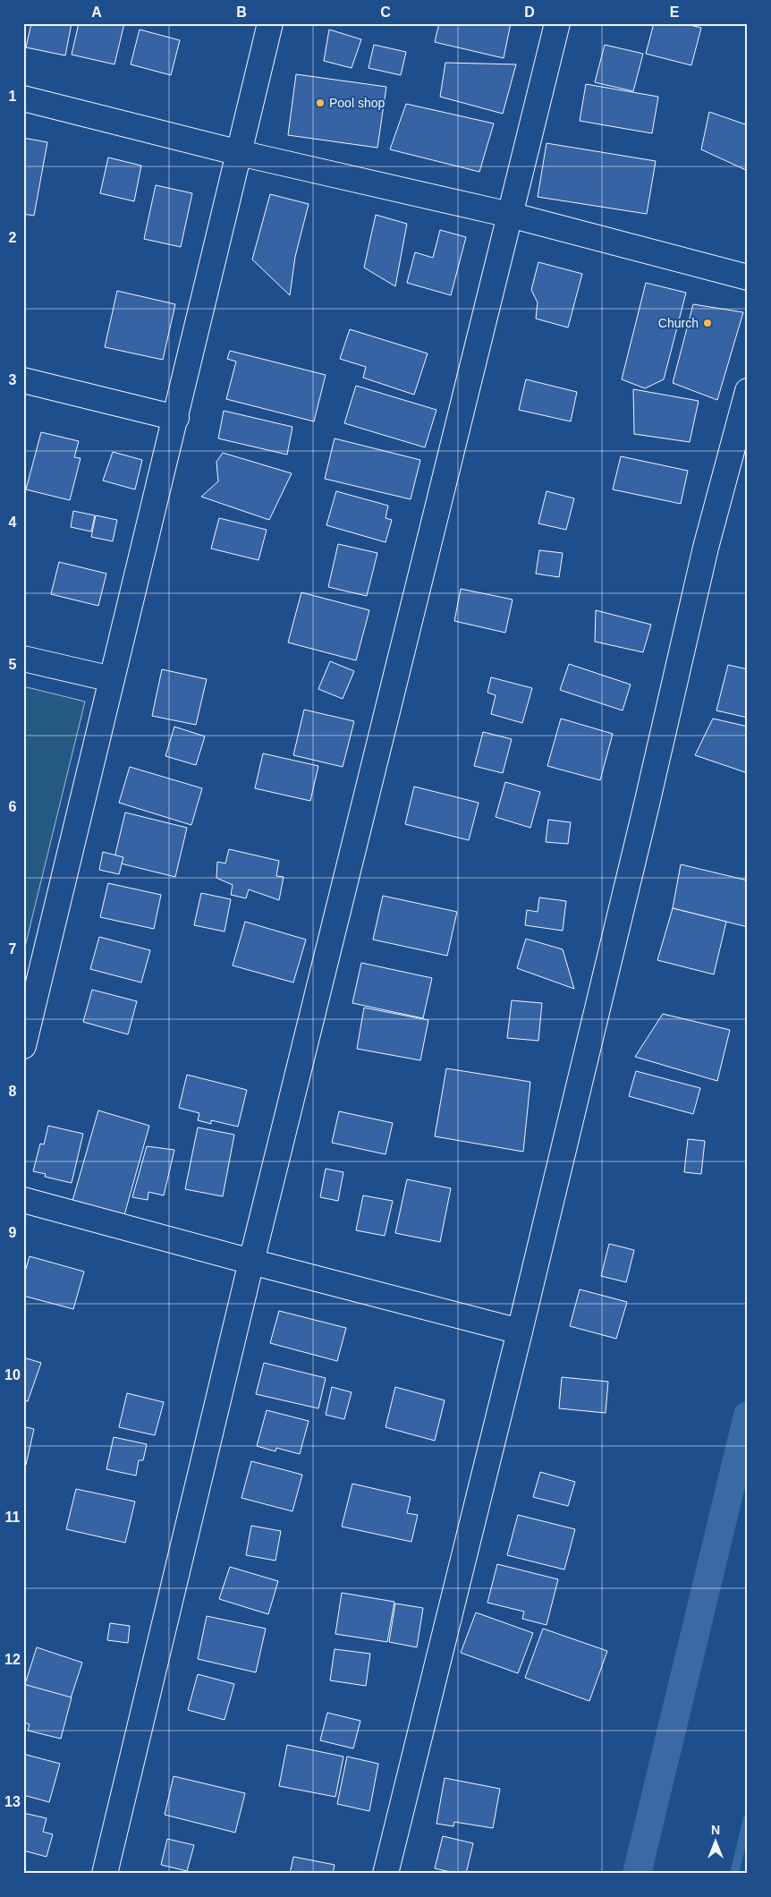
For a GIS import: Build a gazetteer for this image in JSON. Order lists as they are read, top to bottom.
{
  "places": ["Pool shop", "Church"],
  "north": "top",
  "grid": {
    "columns": [
      "A",
      "B",
      "C",
      "D",
      "E"
    ],
    "rows": [
      "1",
      "2",
      "3",
      "4",
      "5",
      "6",
      "7",
      "8",
      "9",
      "10",
      "11",
      "12",
      "13"
    ]
  }
}
